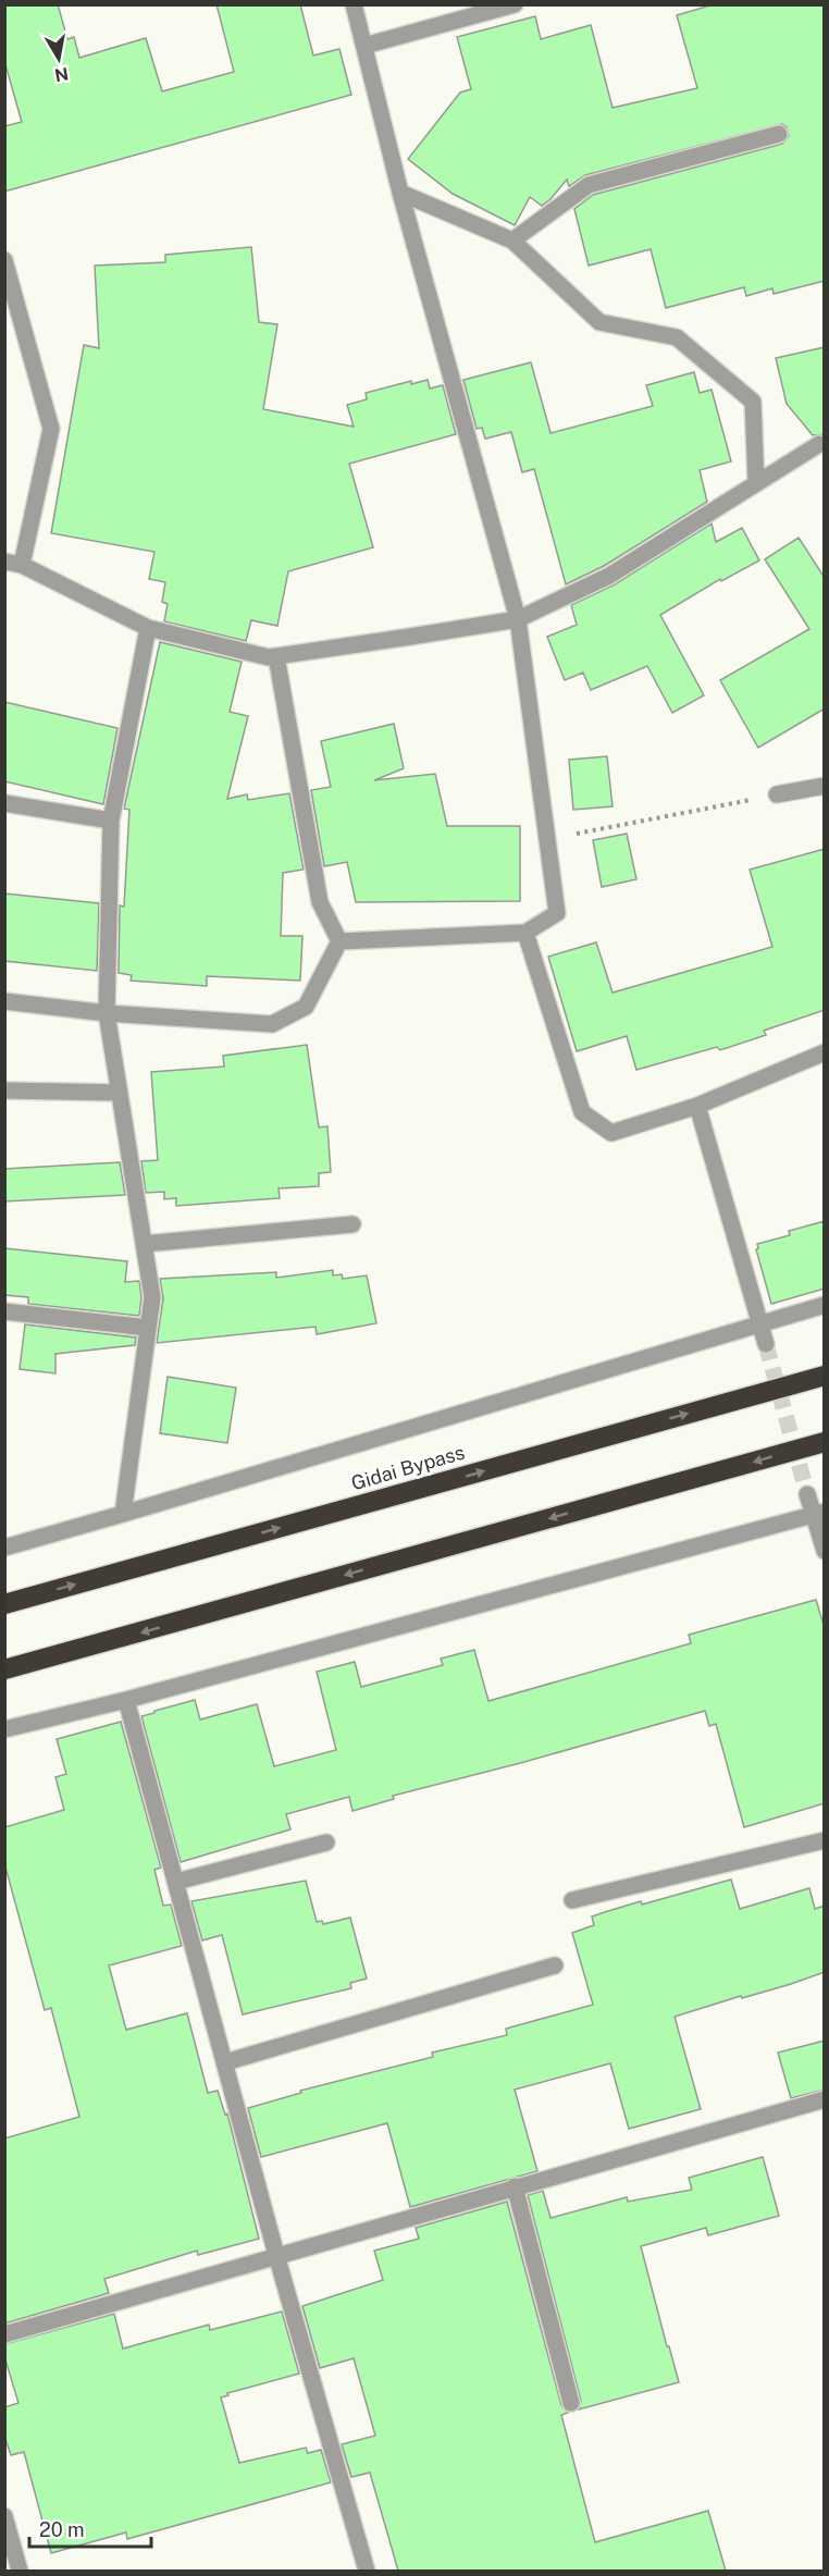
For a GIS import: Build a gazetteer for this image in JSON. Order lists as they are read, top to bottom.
{
  "streets": {
    "highway": ["Gidai Bypass"]
  },
  "scale_bar": "20 m",
  "north": "bottom"
}
